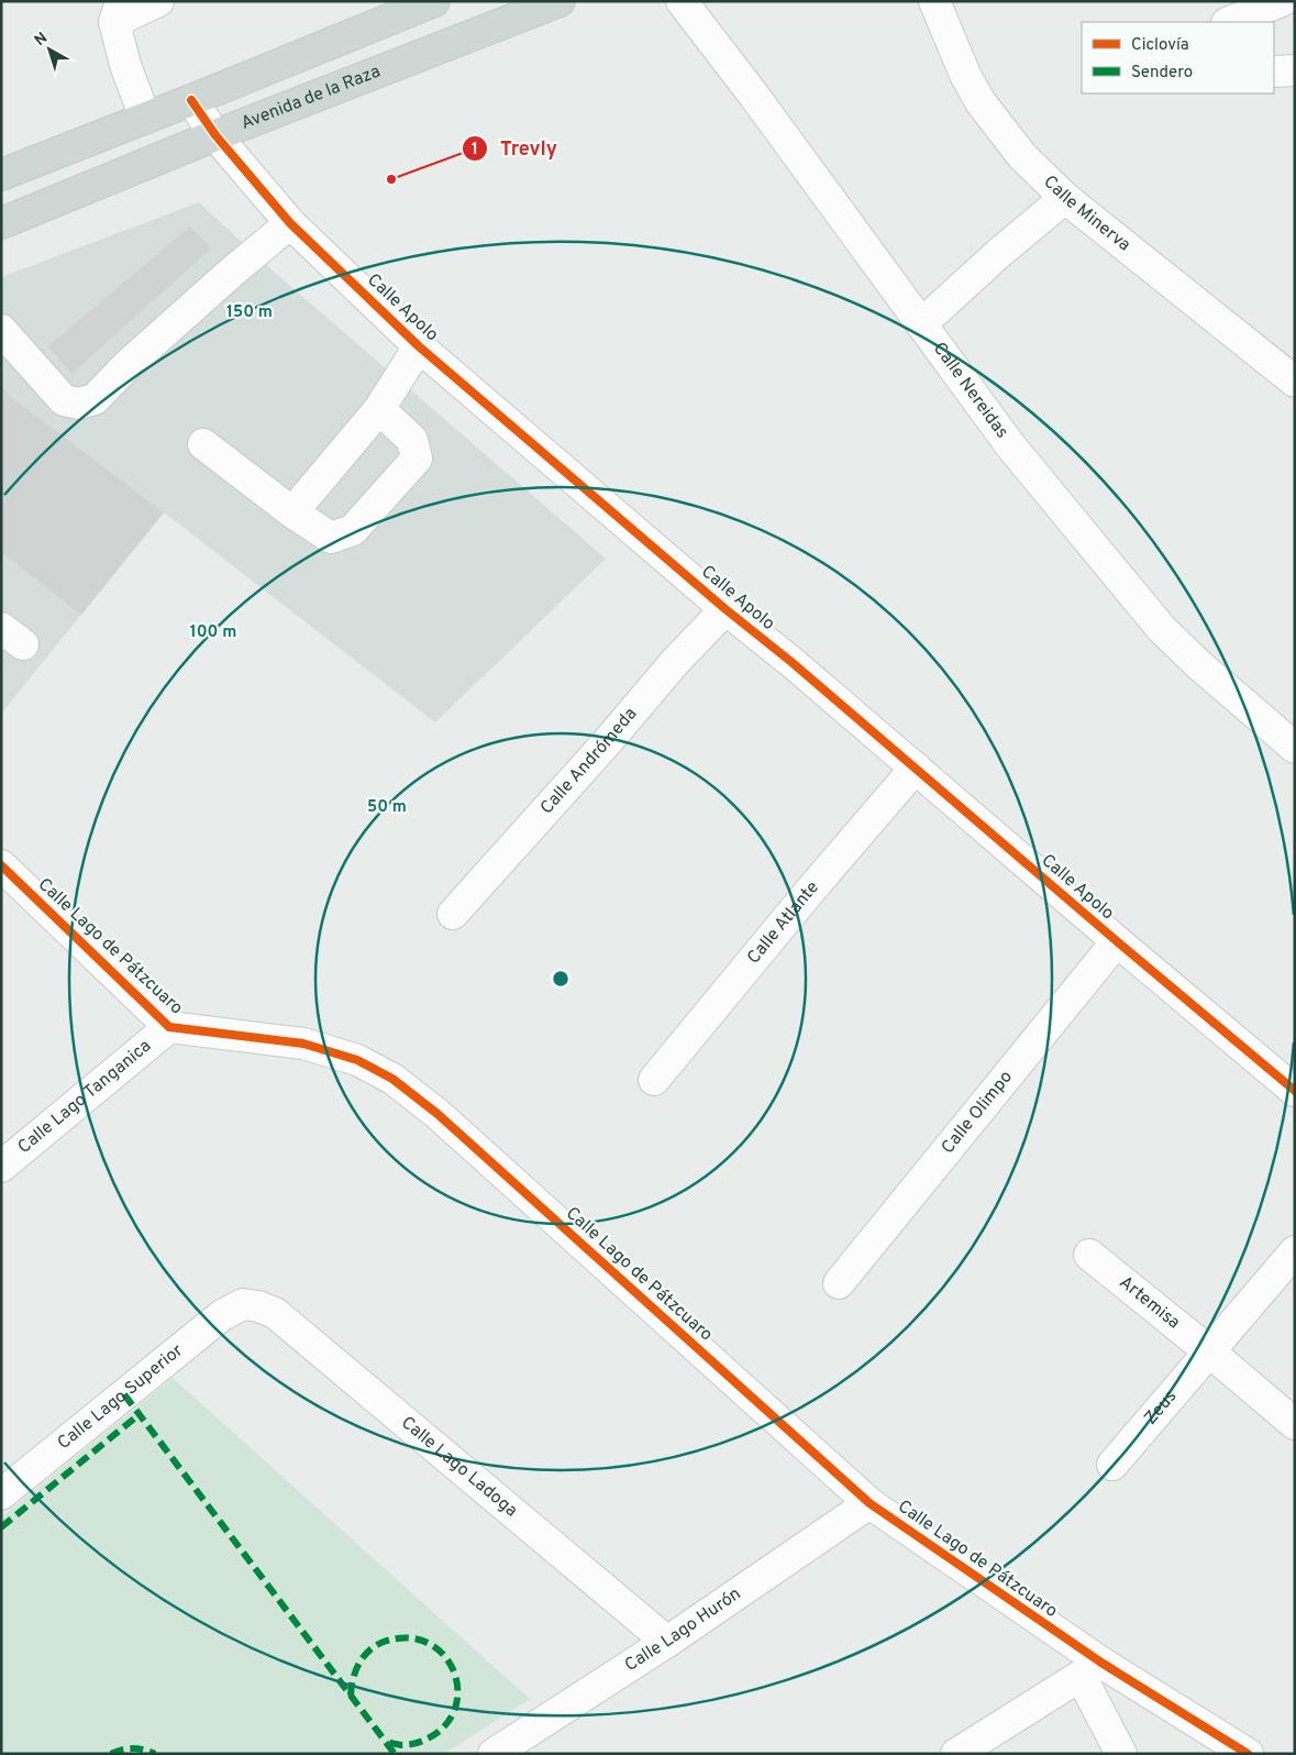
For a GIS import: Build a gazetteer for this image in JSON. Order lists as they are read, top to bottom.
{
  "streets": {
    "main road": ["Avenida de la Raza"],
    "street": [
      "Calle Minerva",
      "Calle Apolo",
      "Calle Nereidas",
      "Calle Andrómeda",
      "Calle Atlante",
      "Calle Lago de Pátzcuaro",
      "Calle Lago Tanganica",
      "Calle Olimpo",
      "Artemisa",
      "Calle Lago Superior",
      "Zeus",
      "Calle Lago Ladoga",
      "Calle Lago Hurón"
    ]
  },
  "crossings": [
    ["Avenida de la Raza", "Calle Apolo"],
    ["Calle Apolo", "Calle Andrómeda"],
    ["Calle Apolo", "Calle Atlante"],
    ["Calle Apolo", "Calle Olimpo"],
    ["Calle Lago de Pátzcuaro", "Calle Lago Tanganica"],
    ["Calle Lago de Pátzcuaro", "Calle Lago Hurón"],
    ["Artemisa", "Zeus"],
    ["Calle Lago Superior", "Calle Lago Ladoga"],
    ["Calle Lago Ladoga", "Calle Lago Hurón"]
  ],
  "places": ["Trevly"],
  "legend": ["Ciclovía", "Sendero"],
  "north": "top left",
  "rings": ["150 m", "100 m", "50 m"]
}
